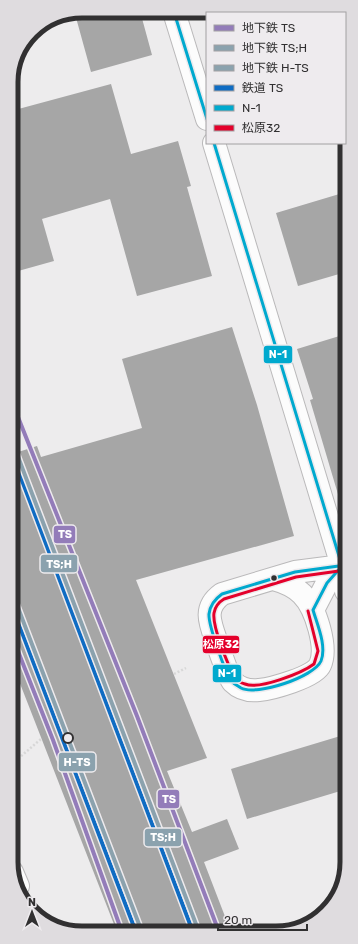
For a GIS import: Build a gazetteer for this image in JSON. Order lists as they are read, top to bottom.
{
  "lines": [
    "transit line N-1",
    "metro line TS",
    "metro line TS;H",
    "rail line TS",
    "transit line 松原32",
    "metro line H-TS"
  ],
  "legend": [
    "地下鉄 TS",
    "地下鉄 TS;H",
    "地下鉄 H-TS",
    "鉄道 TS",
    "N-1",
    "松原32"
  ],
  "scale_bar": "20 m",
  "north": "top"
}
